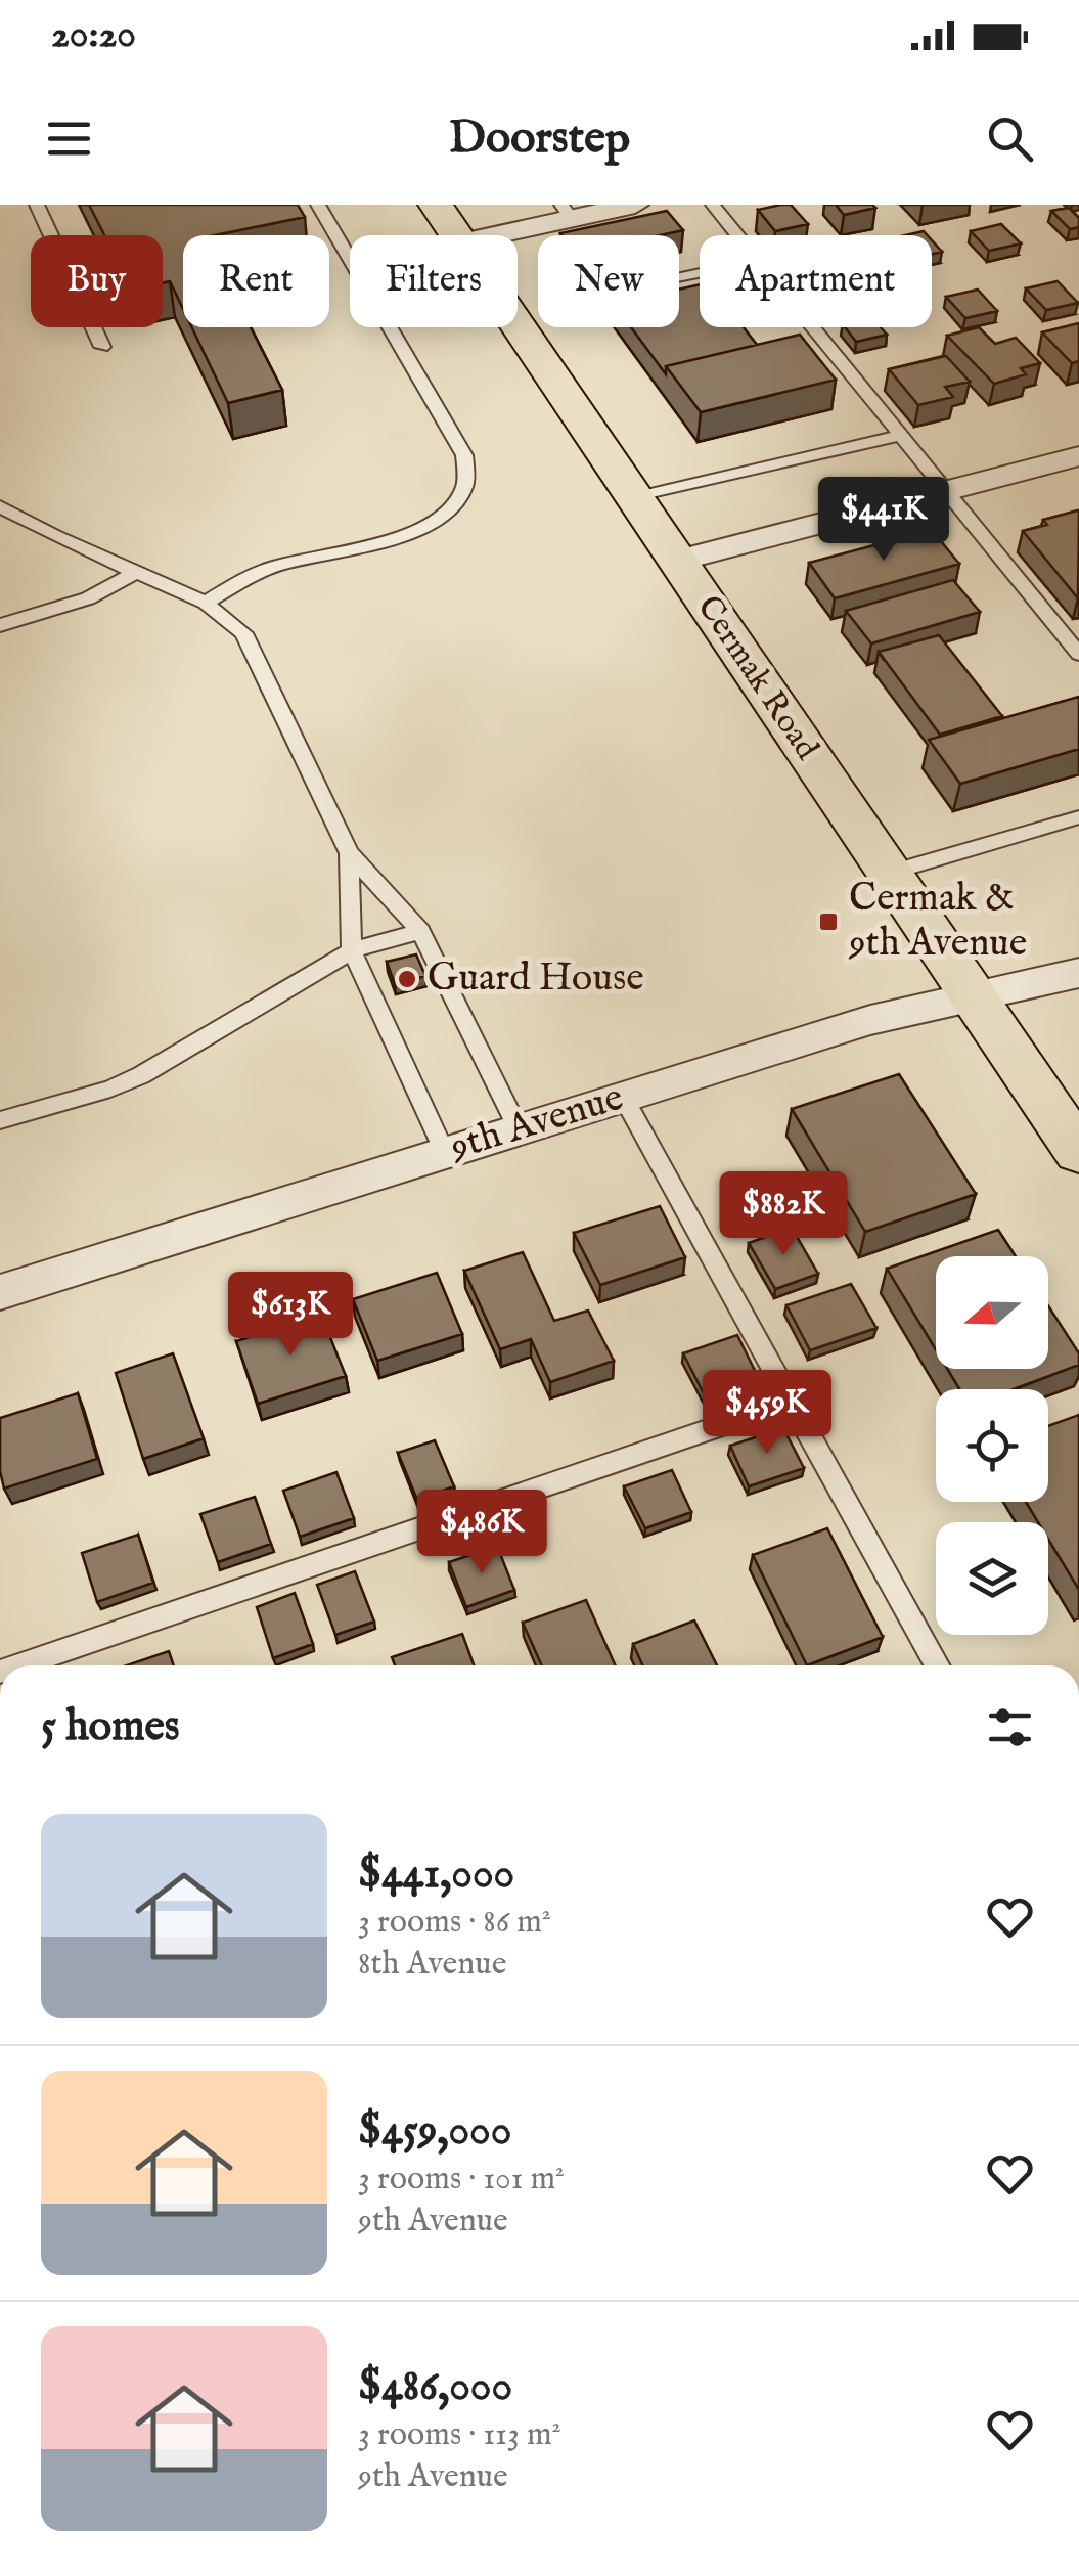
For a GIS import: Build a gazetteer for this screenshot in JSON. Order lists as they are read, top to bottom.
{
  "streets": {
    "main road": ["Cermak Road"],
    "street": ["9th Avenue"]
  },
  "crossings": [
    ["Cermak Road", "9th Avenue"]
  ],
  "places": {
    "transit": ["Cermak & 9th Avenue"],
    "other": ["Guard House"]
  },
  "north": "left",
  "page": {
    "status": "20:20",
    "header": "Doorstep",
    "chip": [
      "Buy",
      "Rent",
      "Filters",
      "New",
      "Apartment"
    ],
    "price": [
      "$441K",
      "$882K",
      "$613K",
      "$459K",
      "$486K"
    ],
    "heading": "5 homes",
    "list": [
      {
        "name": "$441,000",
        "note": "3 rooms · 86 m² · 8th Avenue"
      },
      {
        "name": "$459,000",
        "note": "3 rooms · 101 m² · 9th Avenue"
      },
      {
        "name": "$486,000",
        "note": "3 rooms · 113 m² · 9th Avenue"
      }
    ]
  }
}
